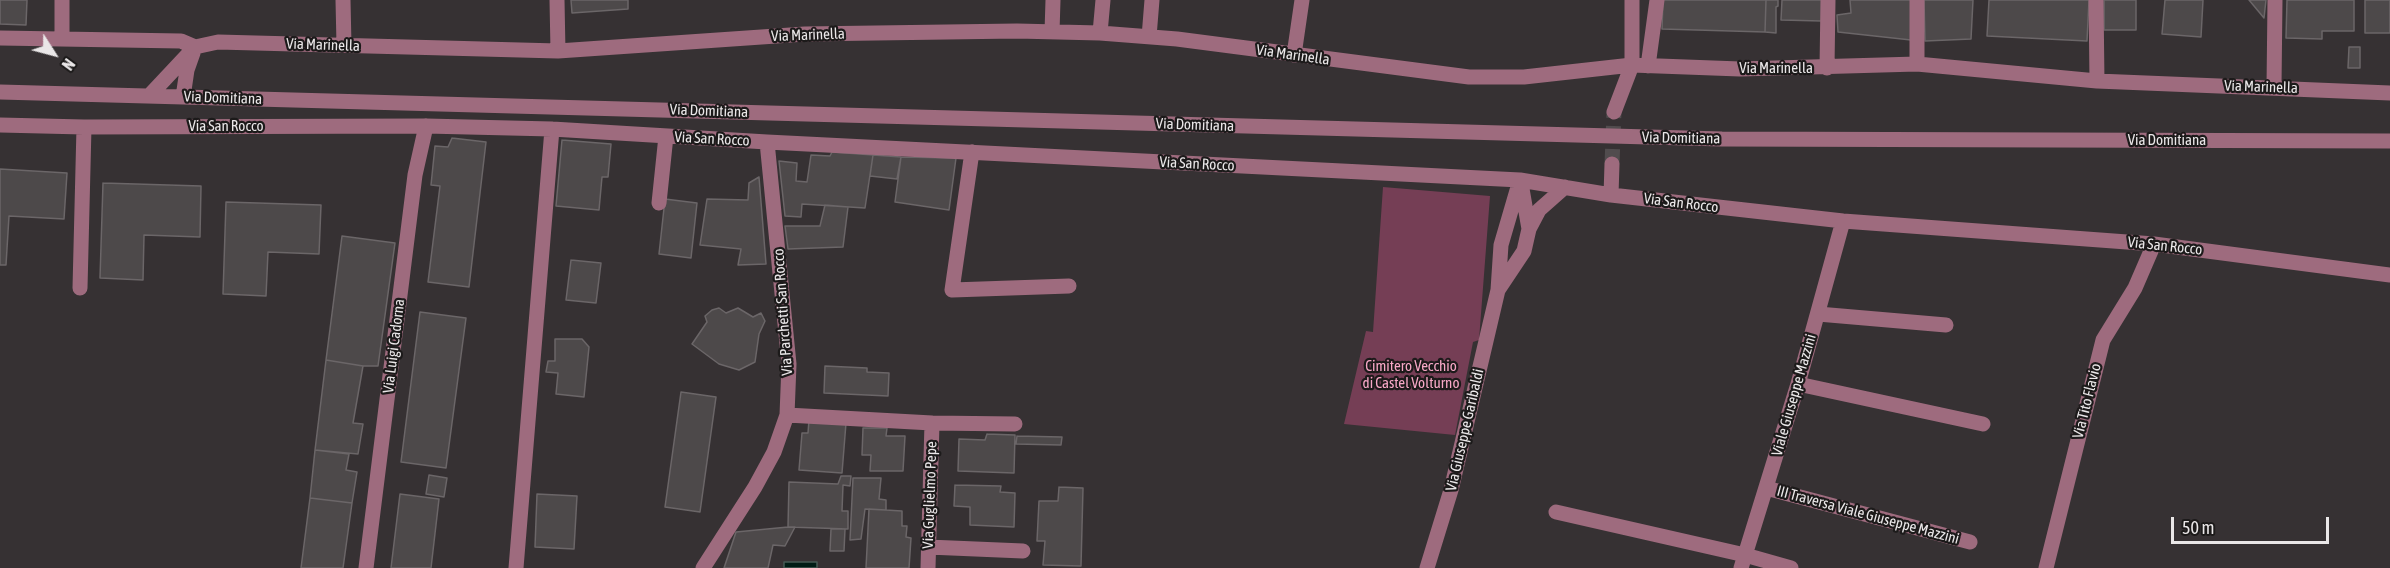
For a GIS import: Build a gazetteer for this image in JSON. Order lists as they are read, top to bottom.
{
  "streets": {
    "street": [
      "Via Marinella",
      "Via Domitiana",
      "Via San Rocco",
      "Via Parchetti San Rocco",
      "Via Luigi Cadorna",
      "Viale Giuseppe Mazzini",
      "Via Tito Flavio",
      "Via Giuseppe Garibaldi",
      "Via Guglielmo Pepe",
      "III Traversa Viale Giuseppe Mazzini"
    ]
  },
  "crossings": [
    ["Via San Rocco", "Via Parchetti San Rocco"],
    ["Via San Rocco", "Via Luigi Cadorna"],
    ["Via San Rocco", "Viale Giuseppe Mazzini"],
    ["Via San Rocco", "Via Tito Flavio"],
    ["Via San Rocco", "Via Giuseppe Garibaldi"],
    ["Via Parchetti San Rocco", "Via Guglielmo Pepe"],
    ["Viale Giuseppe Mazzini", "III Traversa Viale Giuseppe Mazzini"]
  ],
  "parks": ["Cimitero Vecchio di Castel Volturno"],
  "scale_bar": "50 m",
  "north": "bottom right"
}
